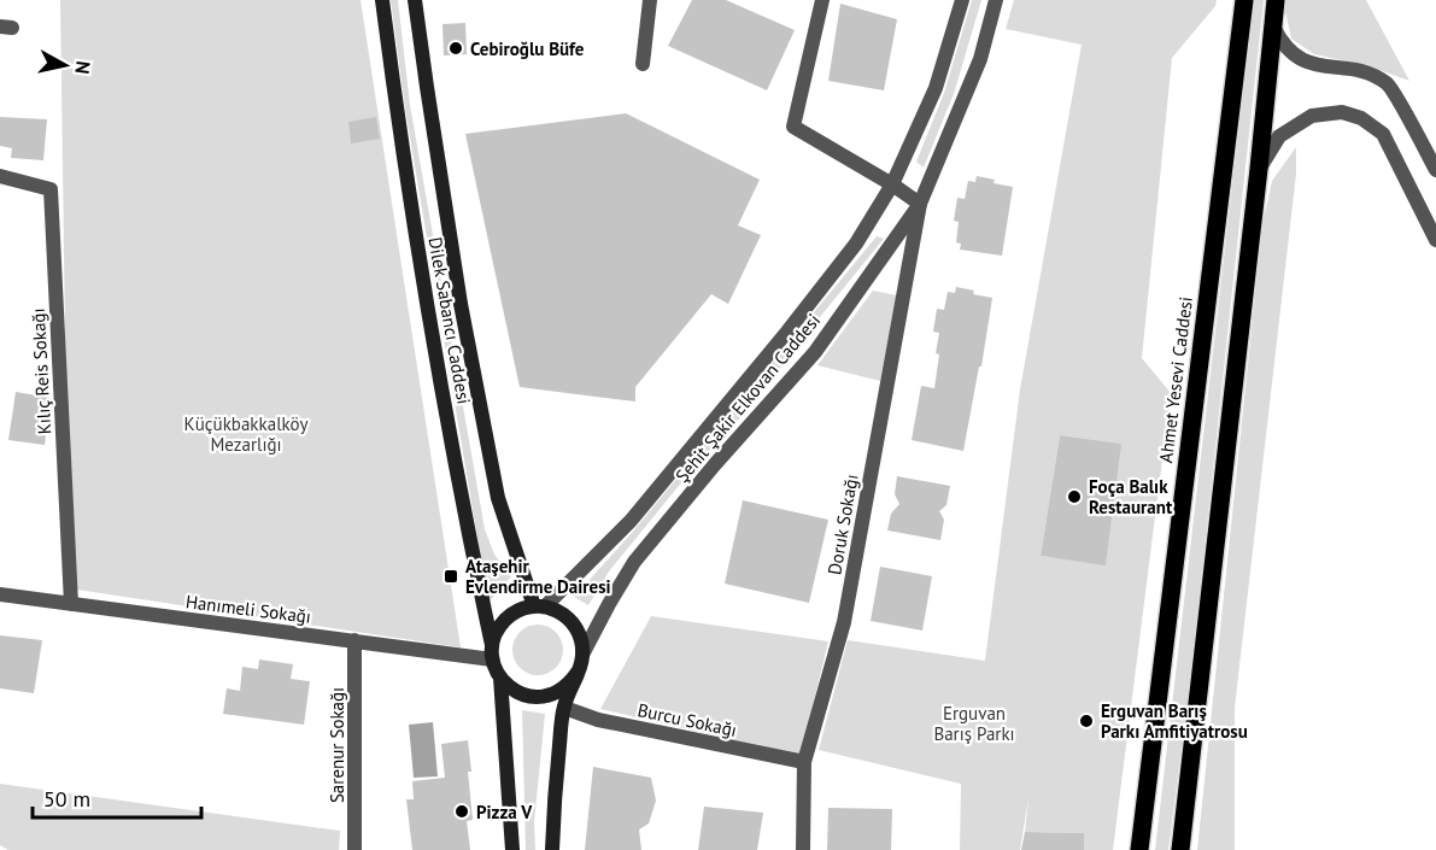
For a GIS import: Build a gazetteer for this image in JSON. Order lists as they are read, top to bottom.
{
  "streets": {
    "main road": ["Dilek Sabancı Caddesi", "Ahmet Yesevi Caddesi"],
    "street": [
      "Kılıç Reis Sokağı",
      "Şehit Şakir Elkovan Caddesi",
      "Doruk Sokağı",
      "Hanımeli Sokağı",
      "Burcu Sokağı",
      "Sarenur Sokağı"
    ]
  },
  "crossings": [
    ["Dilek Sabancı Caddesi", "Şehit Şakir Elkovan Caddesi"],
    ["Dilek Sabancı Caddesi", "Hanımeli Sokağı"],
    ["Kılıç Reis Sokağı", "Hanımeli Sokağı"],
    ["Şehit Şakir Elkovan Caddesi", "Doruk Sokağı"],
    ["Şehit Şakir Elkovan Caddesi", "Hanımeli Sokağı"],
    ["Doruk Sokağı", "Burcu Sokağı"],
    ["Hanımeli Sokağı", "Sarenur Sokağı"]
  ],
  "parks": ["Küçükbakkalköy Mezarlığı", "Erguvan Barış Parkı"],
  "places": {
    "other": [
      "Cebiroğlu Büfe",
      "Foça Balık Restaurant",
      "Erguvan Barış Parkı Amfitiyatrosu",
      "Pizza V"
    ],
    "transit": ["Ataşehir Evlendirme Dairesi"]
  },
  "scale_bar": "50 m",
  "north": "right"
}
